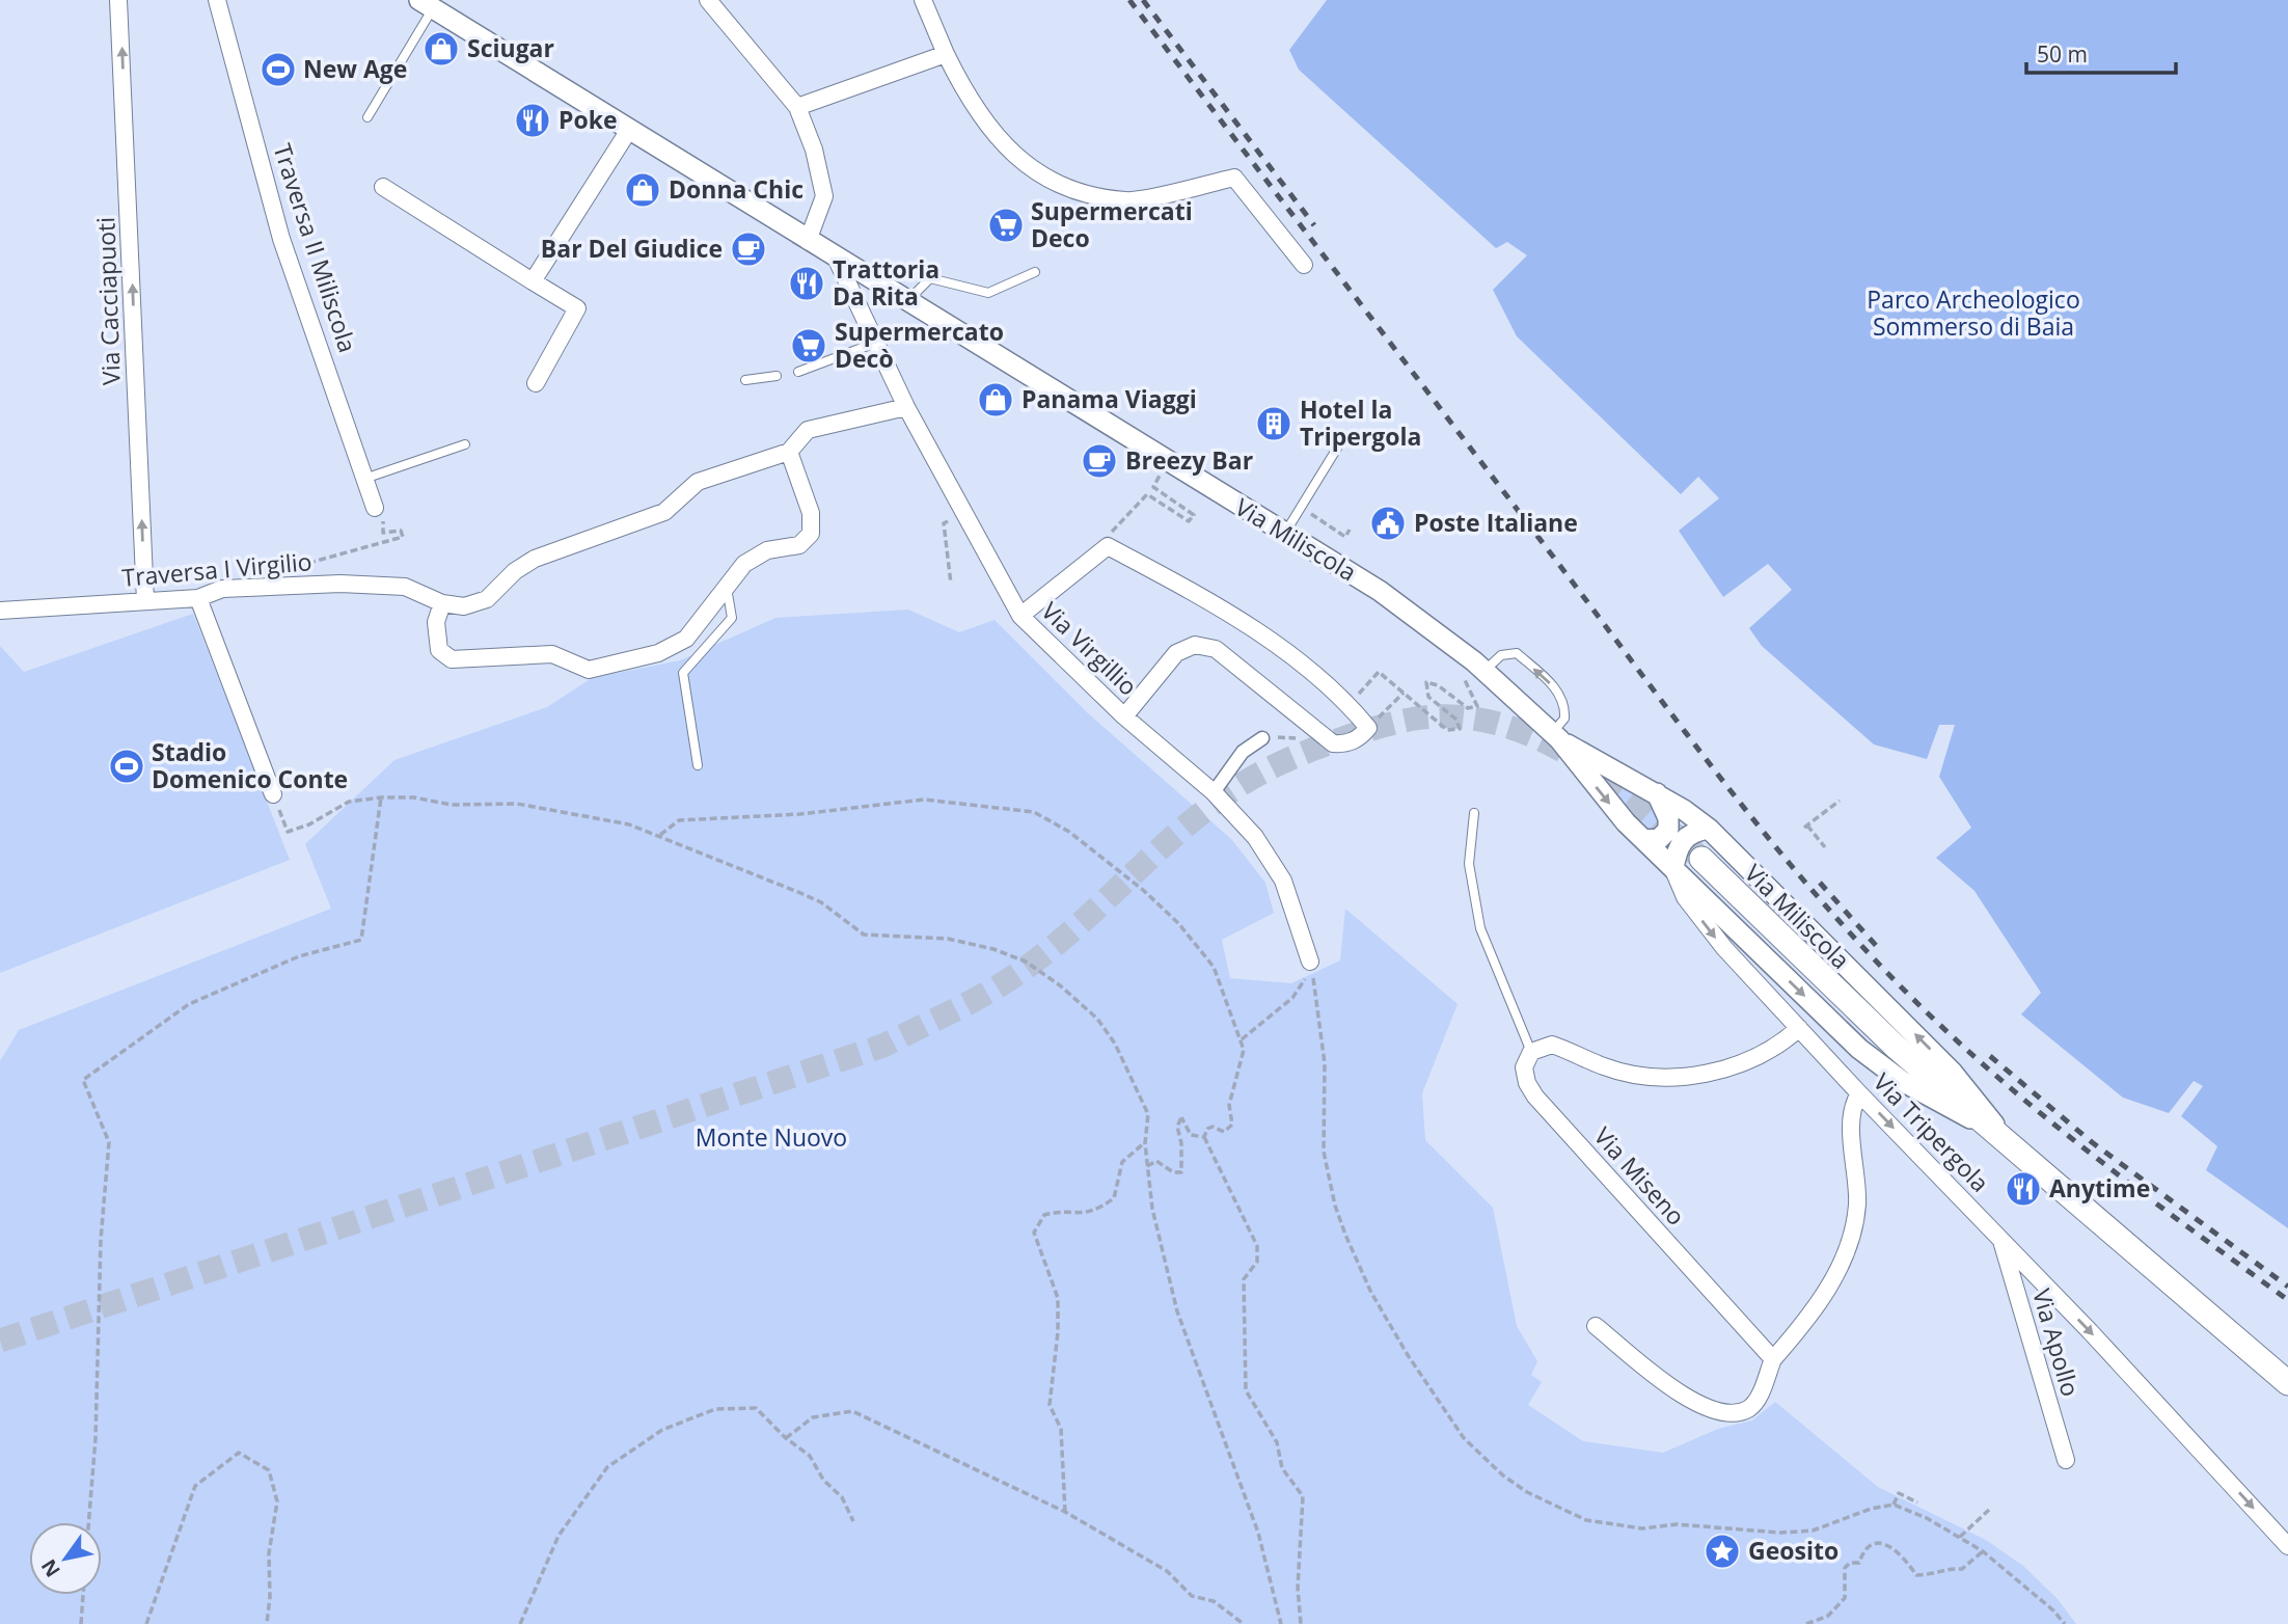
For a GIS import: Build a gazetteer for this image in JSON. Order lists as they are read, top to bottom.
{
  "streets": {
    "main road": ["Via Miliscola"],
    "street": [
      "Traversa II Miliscola",
      "Via Cacciapuoti",
      "Traversa I Virgilio",
      "Via Virgillio",
      "Via Tripergola",
      "Via Miseno",
      "Via Apollo"
    ]
  },
  "crossings": [
    ["Via Cacciapuoti", "Traversa I Virgilio"],
    ["Via Miliscola", "Via Virgillio"],
    ["Via Miliscola", "Via Tripergola"],
    ["Traversa I Virgilio", "Via Virgillio"],
    ["Via Tripergola", "Via Apollo"]
  ],
  "one_way": ["Via Cacciapuoti", "Via Tripergola"],
  "parks": ["Parco Archeologico Sommerso di Baia", "Monte Nuovo"],
  "places": {
    "shop": ["Sciugar", "Donna Chic", "Panama Viaggi"],
    "sports": ["New Age", "Stadio Domenico Conte"],
    "restaurant": ["Poke", "Trattoria Da Rita", "Anytime"],
    "supermarket": ["Supermercati Deco", "Supermercato Decò"],
    "cafe": ["Bar Del Giudice", "Breezy Bar"],
    "building": ["Hotel la Tripergola"],
    "public building": ["Poste Italiane"],
    "place": ["Geosito"]
  },
  "scale_bar": "50 m",
  "north": "bottom left"
}
